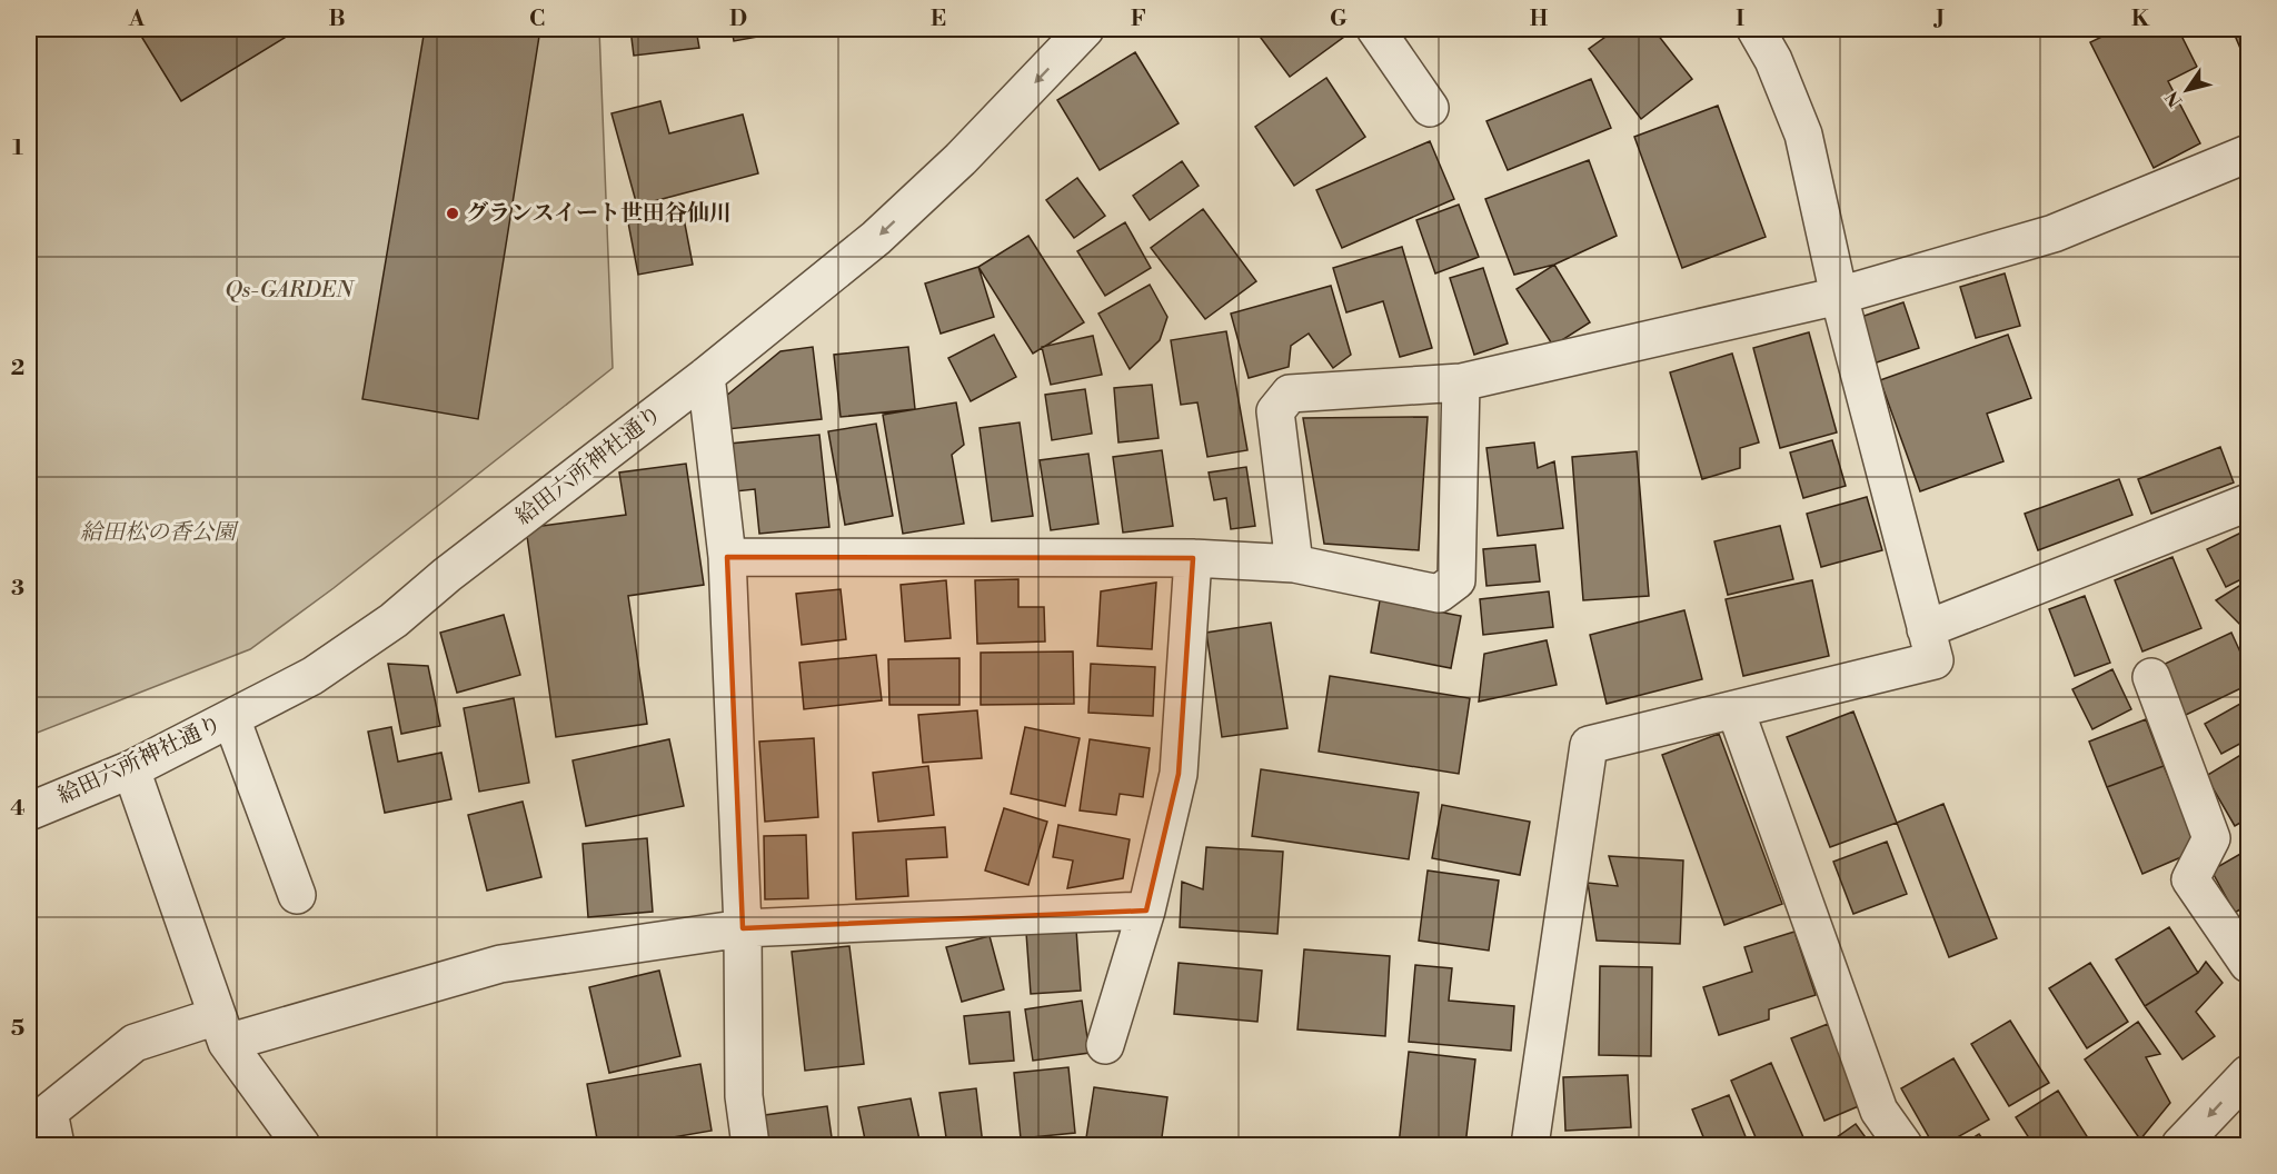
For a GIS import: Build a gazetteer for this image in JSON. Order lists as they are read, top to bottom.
{
  "streets": {
    "street": ["給田六所神社通り"]
  },
  "one_way": ["給田六所神社通り"],
  "parks": ["Qs-GARDEN", "給田松の香公園"],
  "places": ["グランスイート世田谷仙川"],
  "north": "bottom left",
  "grid": {
    "columns": [
      "A",
      "B",
      "C",
      "D",
      "E",
      "F",
      "G",
      "H",
      "I",
      "J",
      "K"
    ],
    "rows": [
      "1",
      "2",
      "3",
      "4",
      "5"
    ]
  }
}
